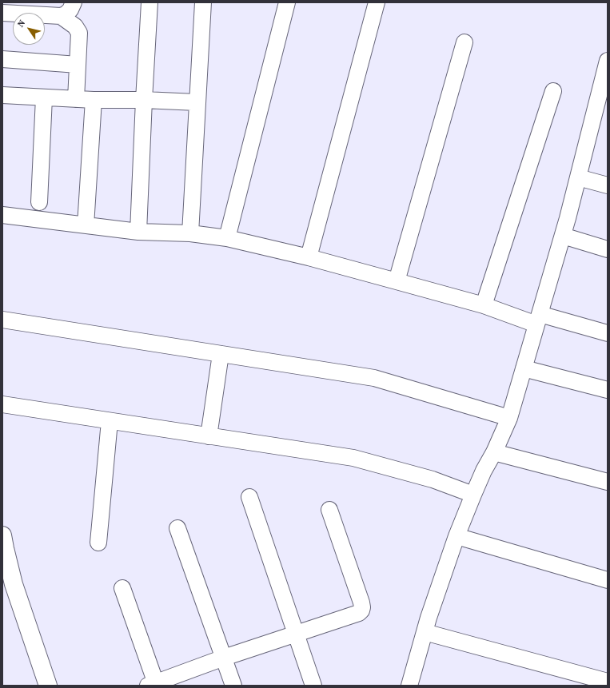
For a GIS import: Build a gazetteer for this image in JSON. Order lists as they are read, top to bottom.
{
  "north": "top left"
}
